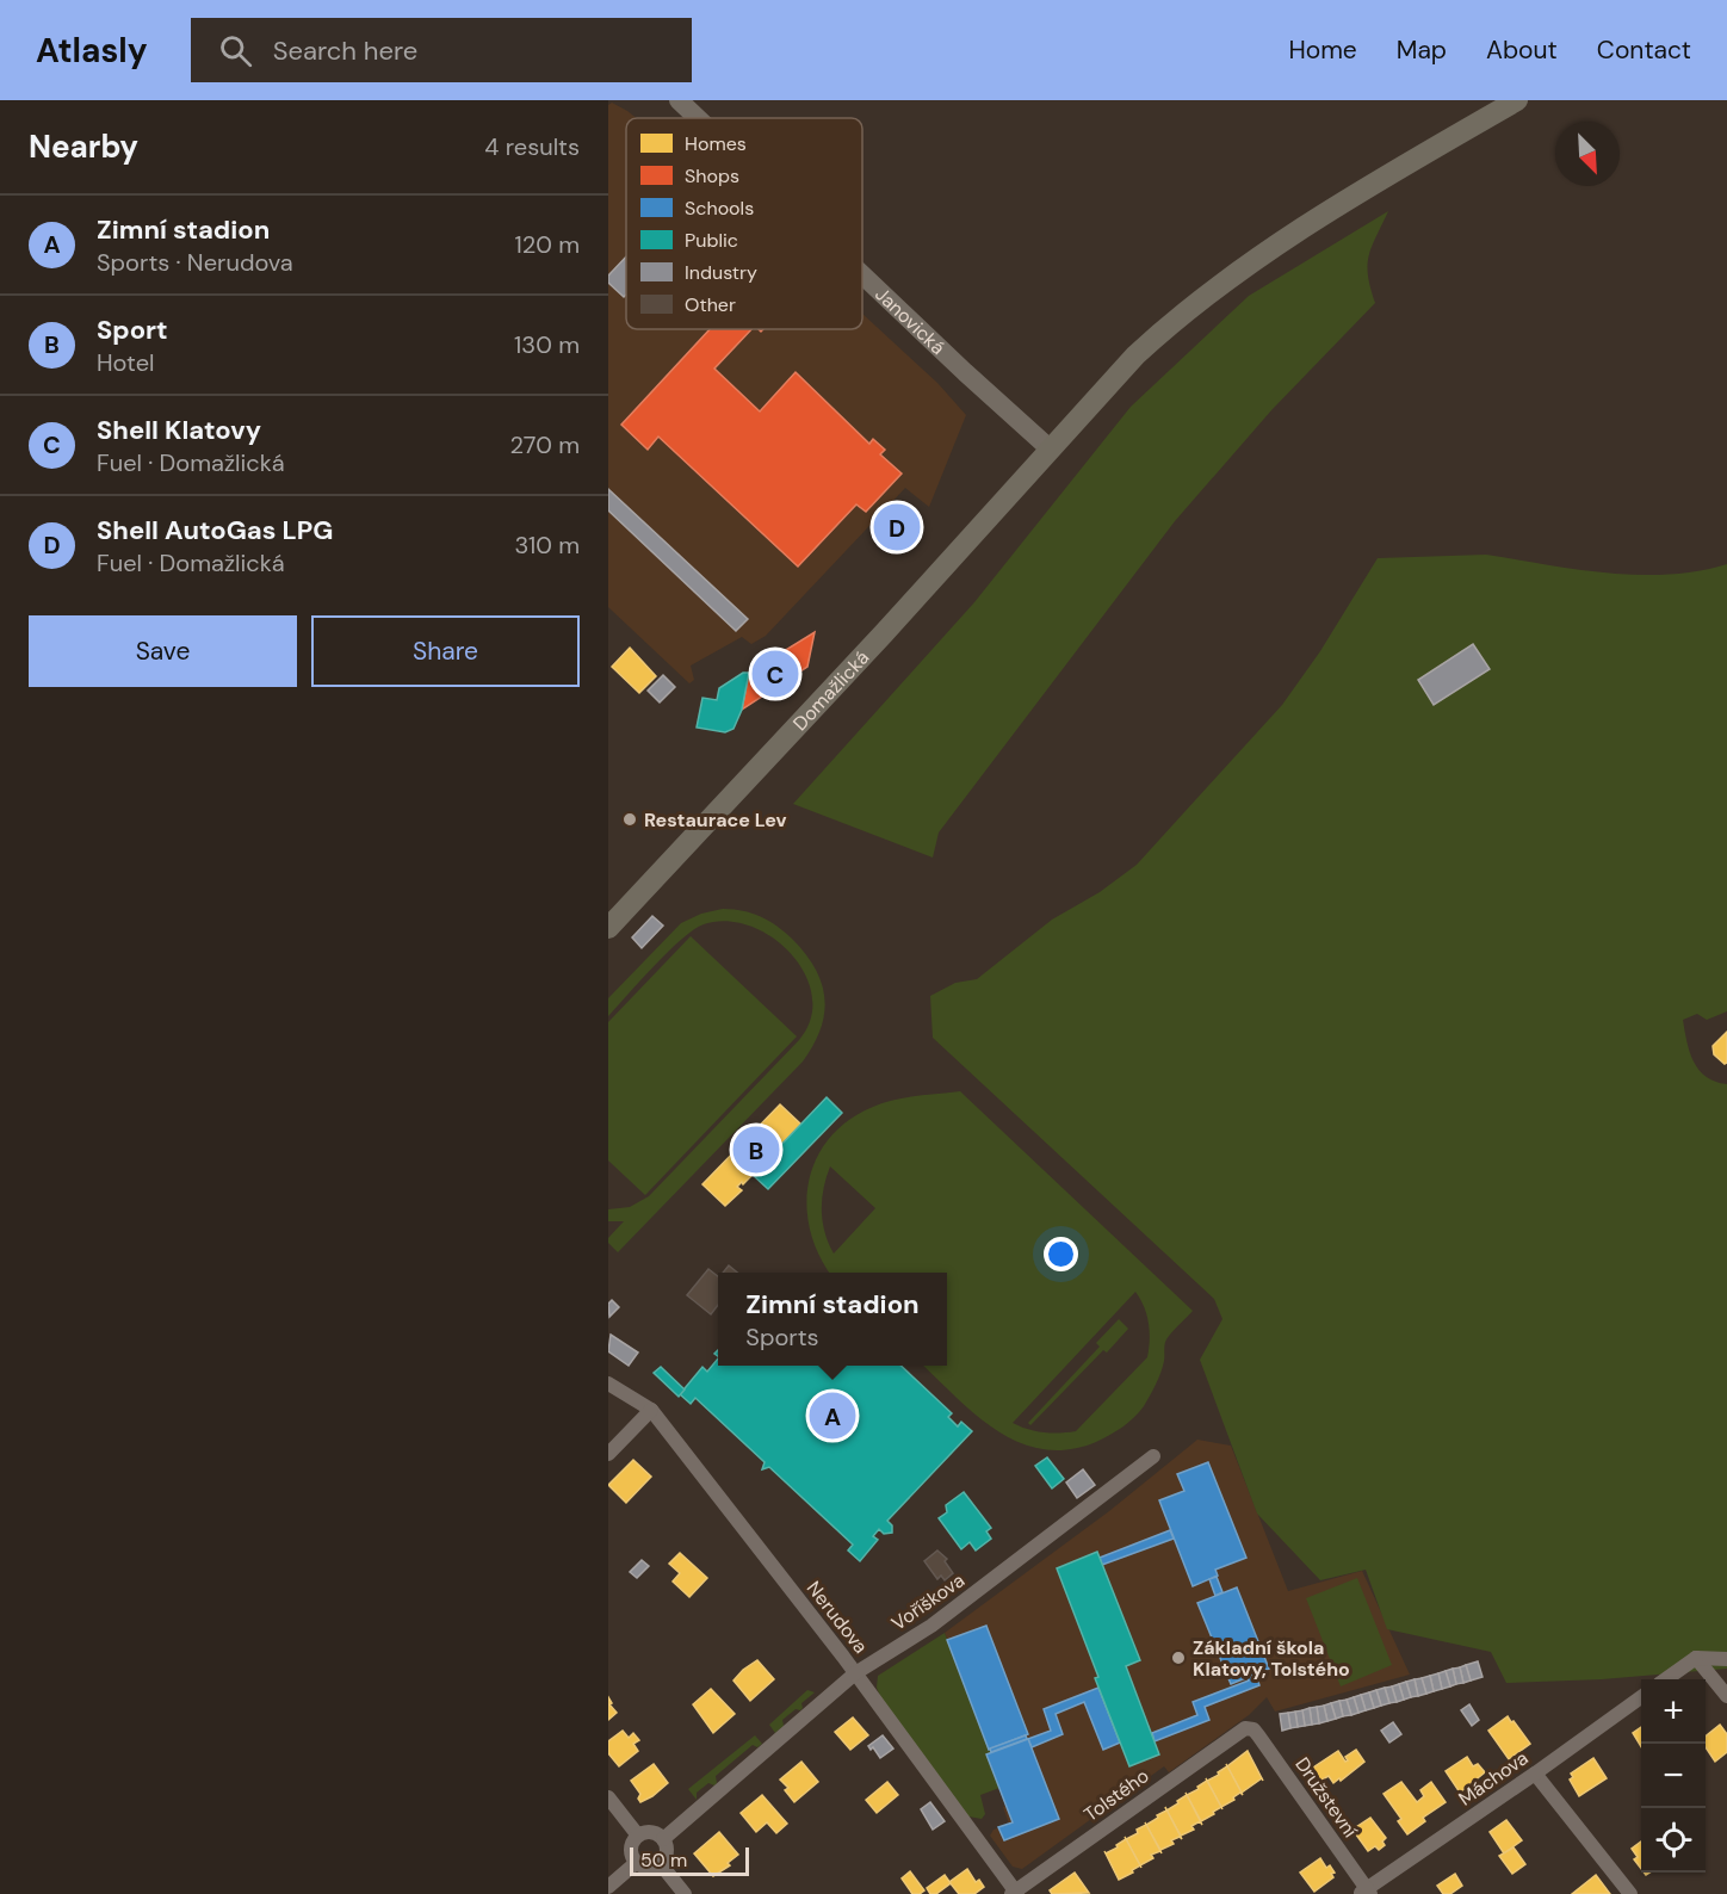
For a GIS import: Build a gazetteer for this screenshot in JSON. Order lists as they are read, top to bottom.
{
  "streets": {
    "main road": ["Janovická", "Domažlická"],
    "street": [
      "Voříškova",
      "Nerudova",
      "Máchova",
      "Tolstého",
      "Družstevní"
    ]
  },
  "crossings": [
    ["Janovická", "Domažlická"],
    ["Voříškova", "Nerudova"],
    ["Nerudova", "Tolstého"],
    ["Máchova", "Družstevní"],
    ["Tolstého", "Družstevní"]
  ],
  "places": ["Restaurace Lev", "Základní škola Klatovy, Tolstého"],
  "legend": [
    "Homes",
    "Shops",
    "Schools",
    "Public",
    "Industry",
    "Other"
  ],
  "scale_bar": "50 m",
  "north": "bottom right",
  "page": {
    "header": "Atlasly",
    "search": "Search here",
    "nav": [
      "Home",
      "Map",
      "About",
      "Contact"
    ],
    "heading": ["Nearby", "4 results"],
    "list": [
      {
        "mark": "A",
        "name": "Zimní stadion",
        "note": "Sports · Nerudova",
        "value": "120 m"
      },
      {
        "mark": "B",
        "name": "Sport",
        "note": "Hotel",
        "value": "130 m"
      },
      {
        "mark": "C",
        "name": "Shell Klatovy",
        "note": "Fuel · Domažlická",
        "value": "270 m"
      },
      {
        "mark": "D",
        "name": "Shell AutoGas LPG",
        "note": "Fuel · Domažlická",
        "value": "310 m"
      }
    ],
    "pins": [
      "D",
      "C",
      "B",
      "A"
    ],
    "buttons": ["Save", "Share"],
    "popup": ["Zimní stadion", "Sports"],
    "map_buttons": ["+", "−"],
    "scale": "50 m"
  }
}
